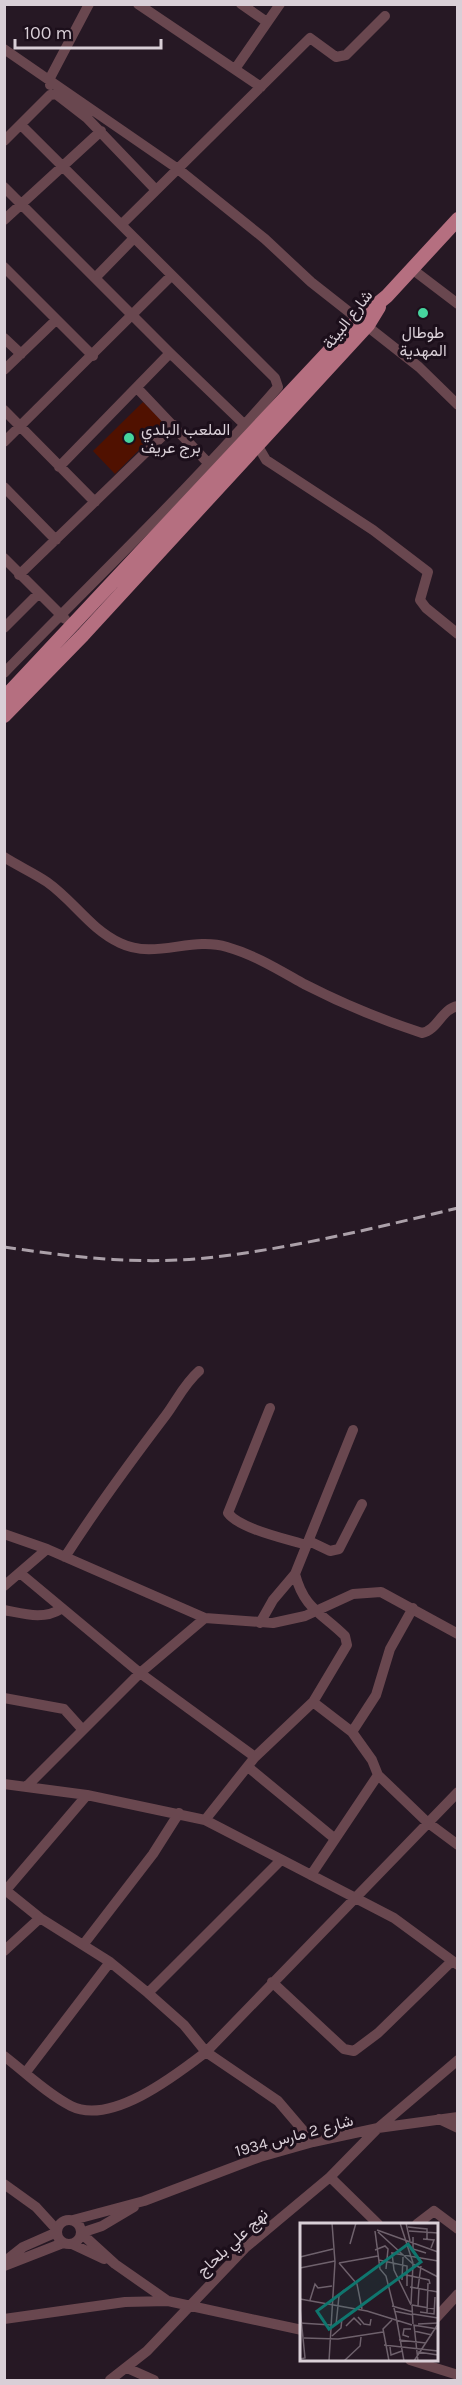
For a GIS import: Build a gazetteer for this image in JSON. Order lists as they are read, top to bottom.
{
  "streets": {
    "main road": ["شارع البيئة"],
    "street": ["شارع 2 مارس 1934", "نهج علي بلحاج"]
  },
  "crossings": [
    ["شارع 2 مارس 1934", "نهج علي بلحاج"]
  ],
  "places": ["طوطال المهدية", "الملعب البلدي برج عريف"],
  "scale_bar": "100 m"
}
